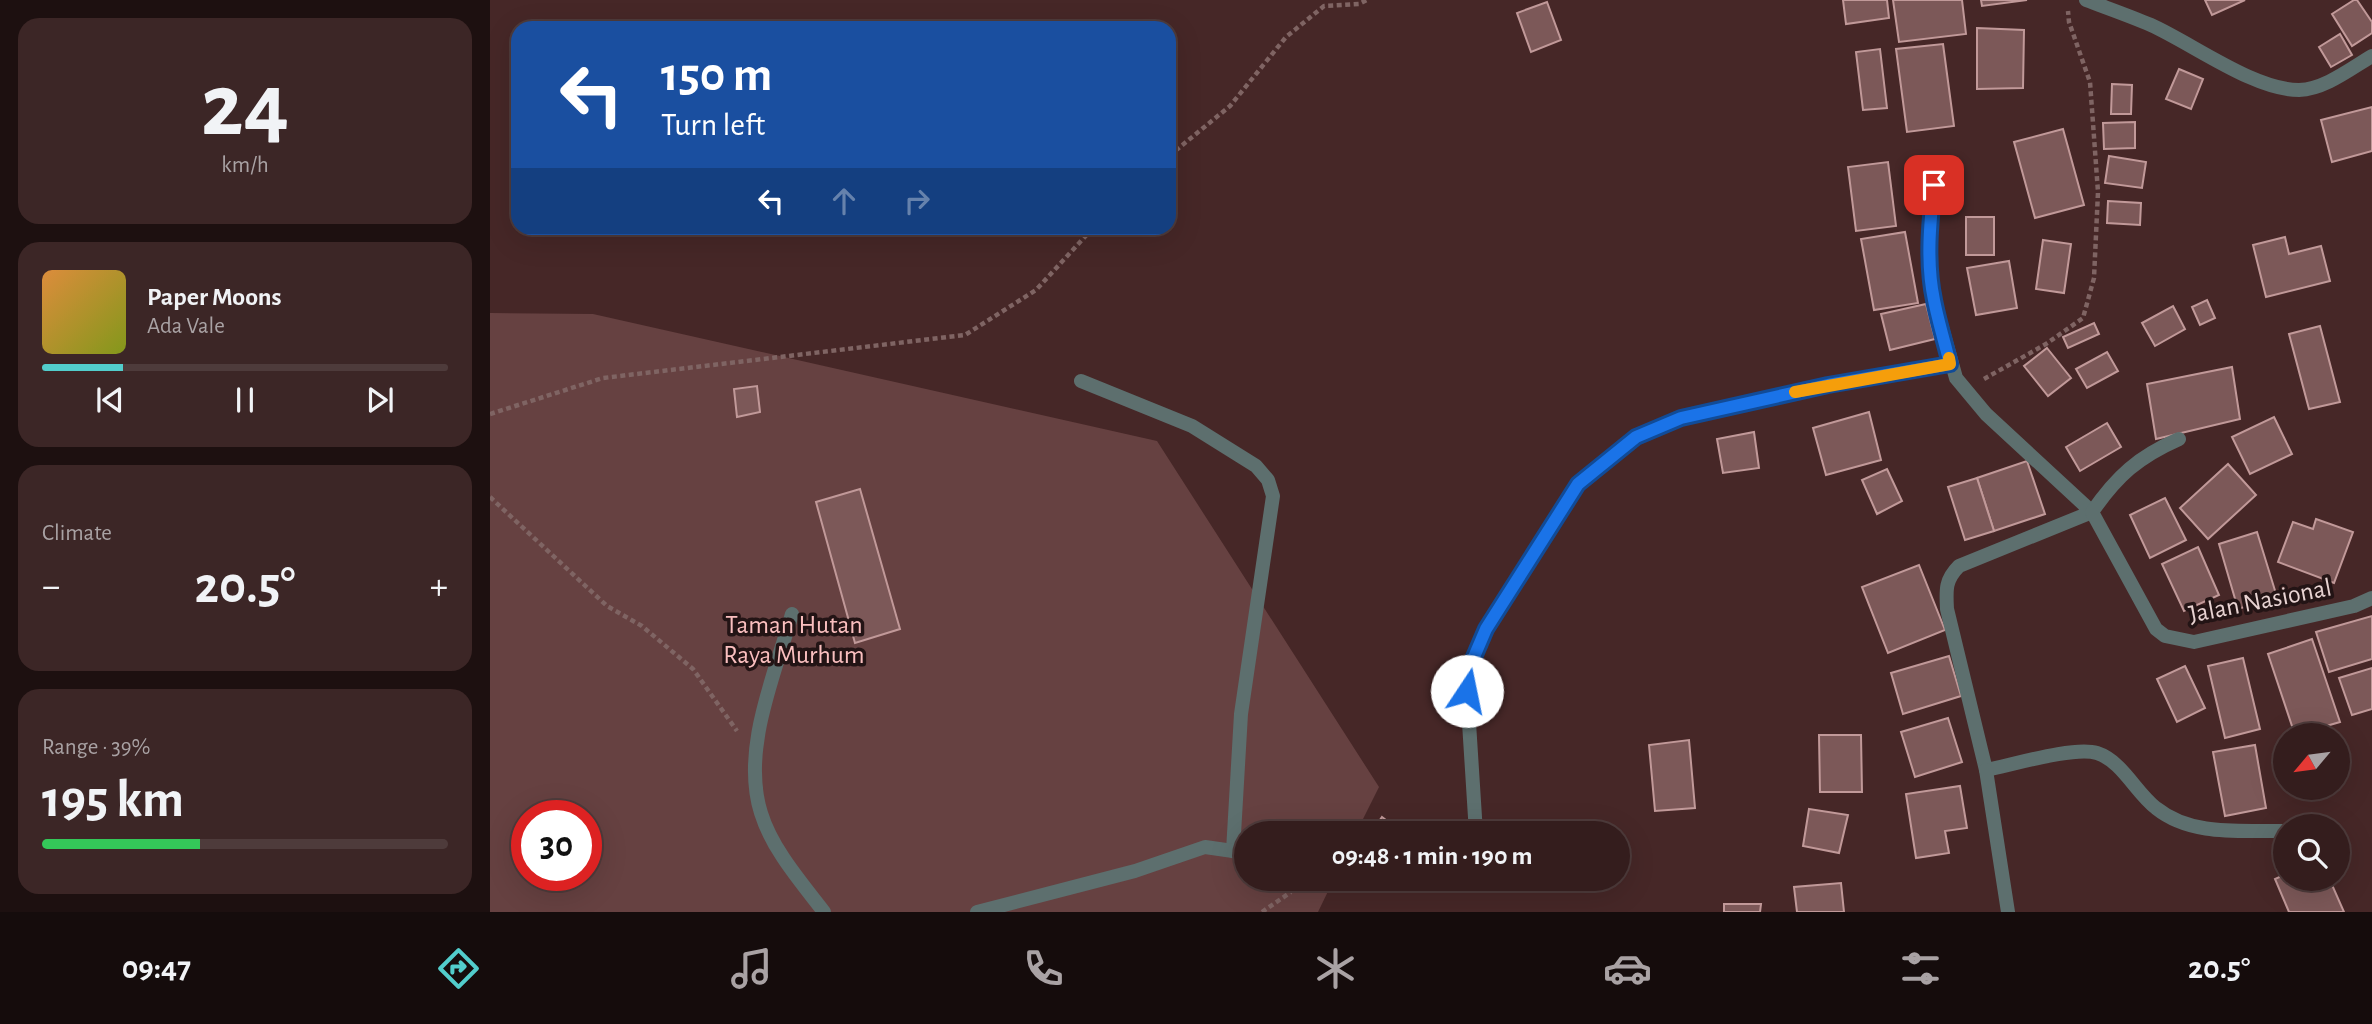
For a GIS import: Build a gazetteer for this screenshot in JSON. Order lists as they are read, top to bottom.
{
  "streets": {
    "street": ["Jalan Nasional"]
  },
  "parks": ["Taman Hutan Raya Murhum"],
  "north": "bottom left",
  "page": {
    "tile": [
      ["24", "km/h"],
      "Climate",
      ["Range · 39%", "195 km"]
    ],
    "turn": ["150 m", "Turn left"],
    "song": ["Paper Moons", "Ada Vale"],
    "heat": ["−", "20.5°", "+"],
    "limit": "30",
    "trip": "09:48 · 1 min · 190 m",
    "tabs": ["09:47", "20.5°"]
  }
}
